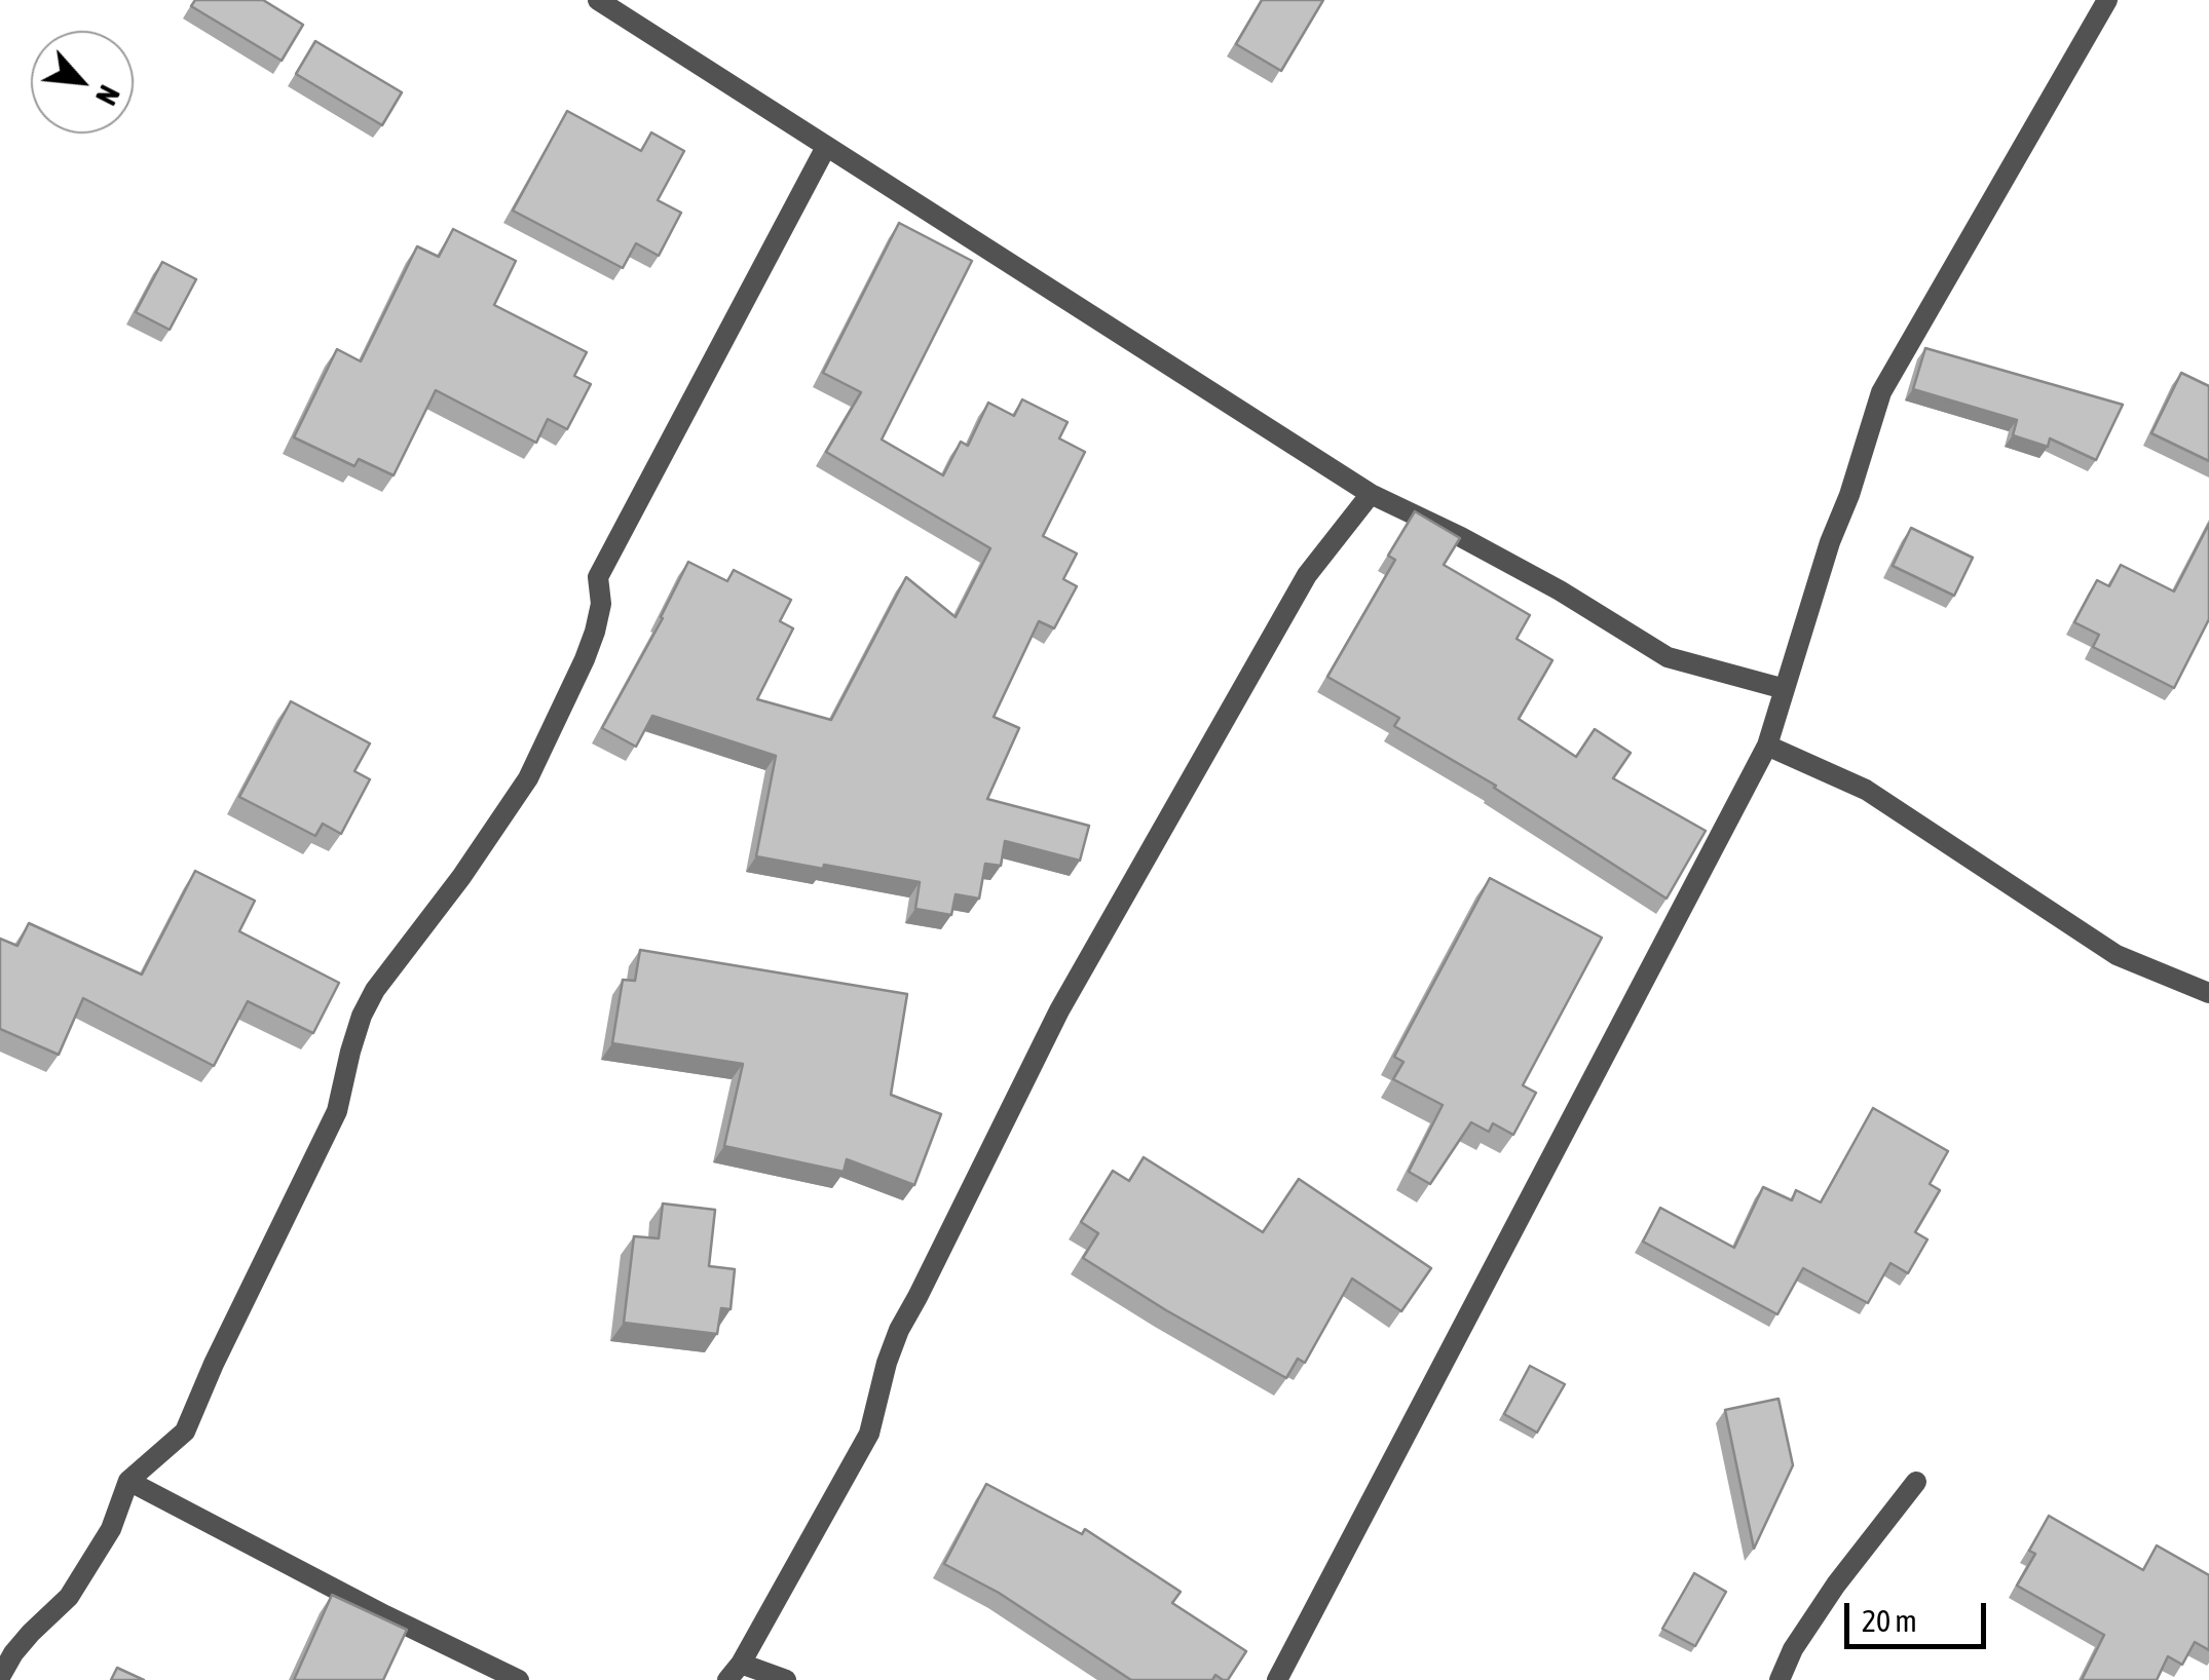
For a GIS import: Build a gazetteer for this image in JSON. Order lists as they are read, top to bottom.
{
  "scale_bar": "20 m",
  "north": "bottom right"
}
